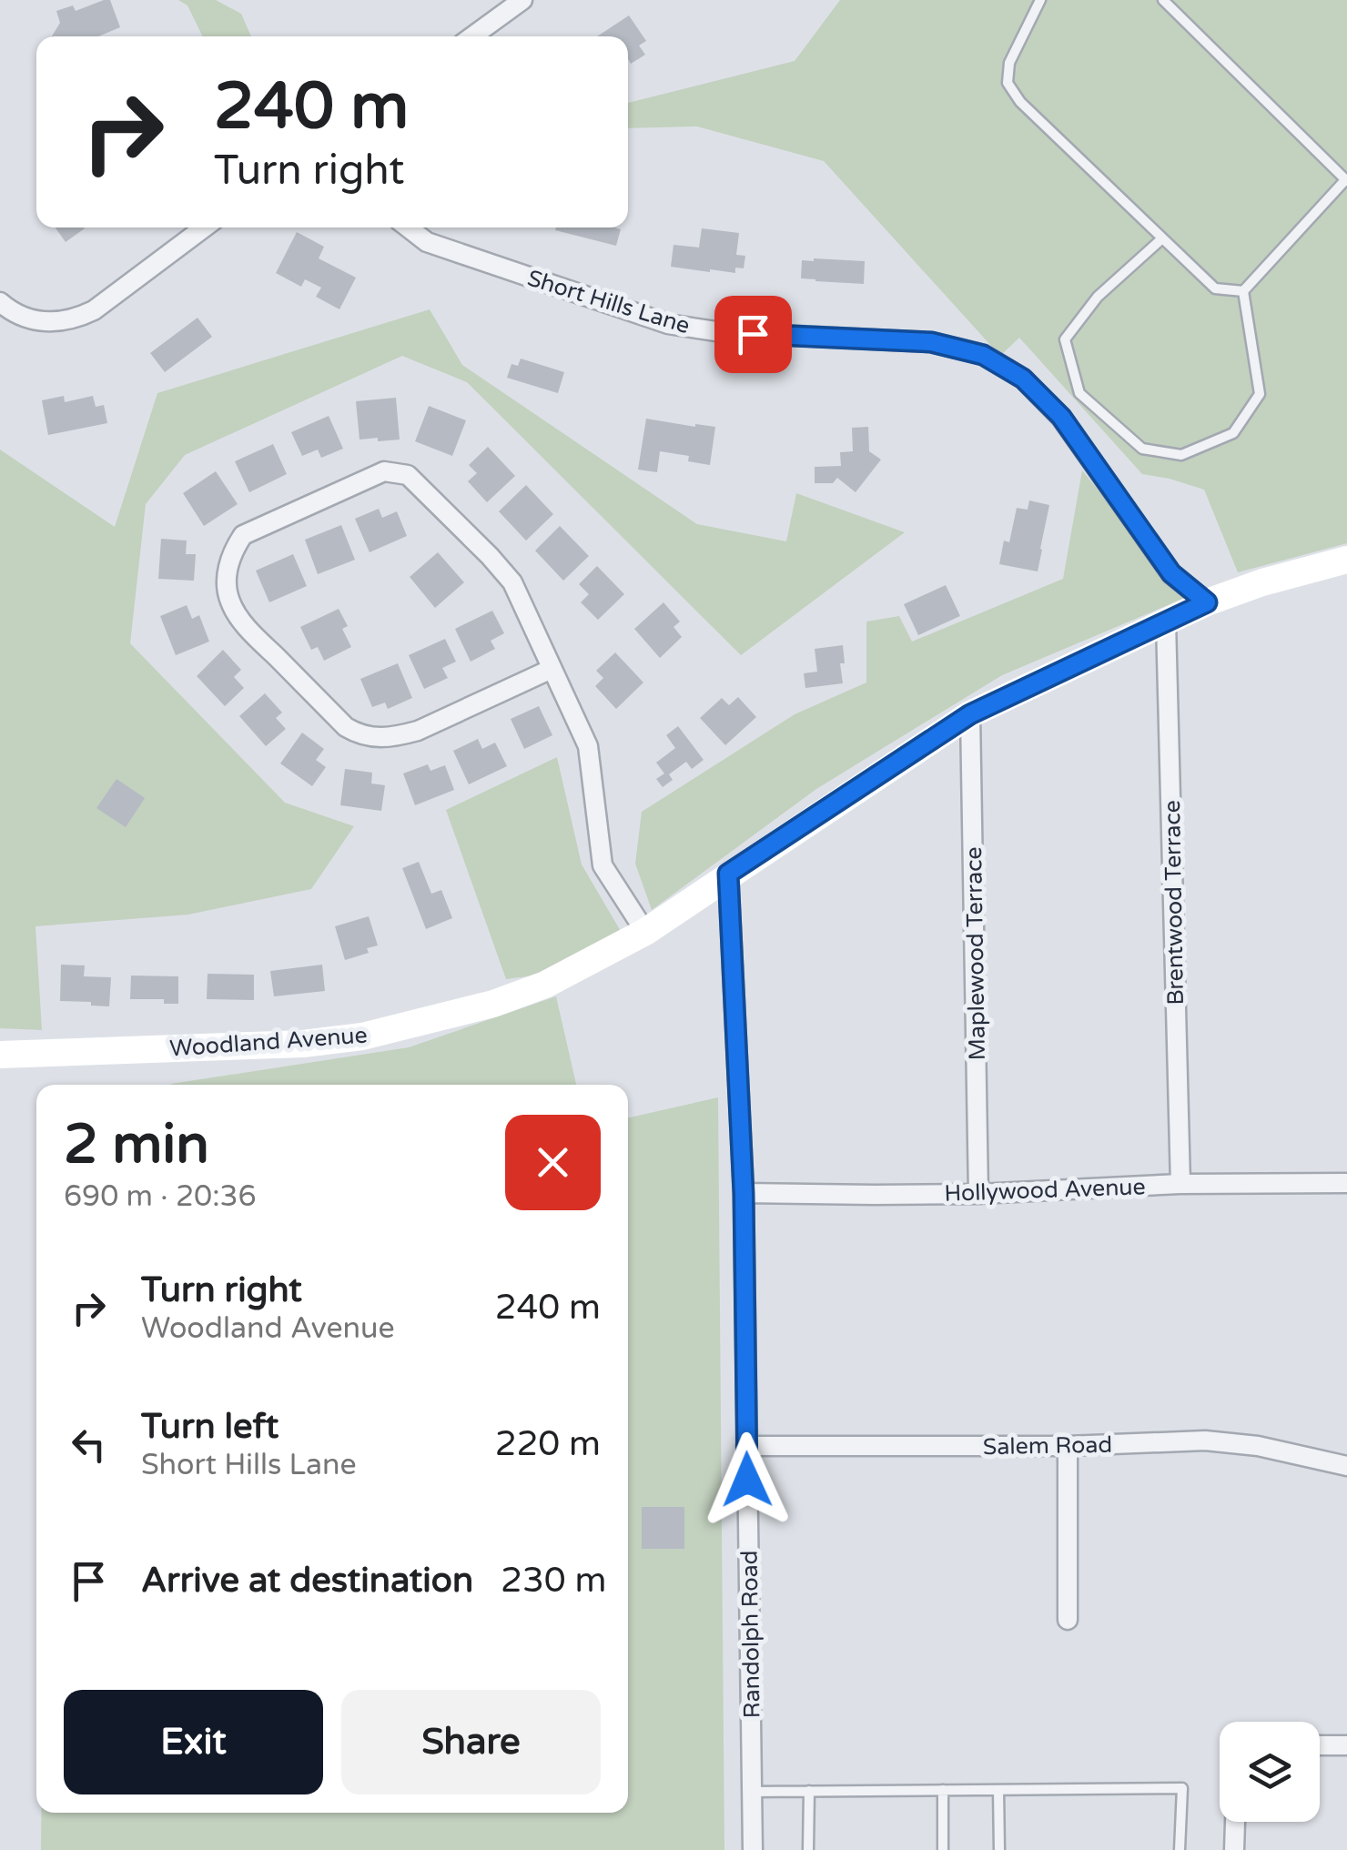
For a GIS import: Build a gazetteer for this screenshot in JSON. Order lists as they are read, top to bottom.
{
  "streets": {
    "street": [
      "Short Hills Lane",
      "Brentwood Terrace",
      "Maplewood Terrace",
      "Woodland Avenue",
      "Hollywood Avenue",
      "Salem Road",
      "Randolph Road"
    ]
  },
  "crossings": [
    ["Short Hills Lane", "Woodland Avenue"],
    ["Brentwood Terrace", "Woodland Avenue"],
    ["Brentwood Terrace", "Hollywood Avenue"],
    ["Maplewood Terrace", "Woodland Avenue"],
    ["Maplewood Terrace", "Hollywood Avenue"],
    ["Woodland Avenue", "Randolph Road"],
    ["Hollywood Avenue", "Randolph Road"],
    ["Salem Road", "Randolph Road"]
  ],
  "page": {
    "turn": ["240 m", "Turn right"],
    "heading": ["2 min", "690 m · 20:36"],
    "list": [
      {
        "name": "Turn right",
        "note": "Woodland Avenue",
        "value": "240 m"
      },
      {
        "name": "Turn left",
        "note": "Short Hills Lane",
        "value": "220 m"
      },
      {
        "name": "Arrive at destination",
        "value": "230 m"
      }
    ],
    "buttons": ["Exit", "Share"]
  }
}
